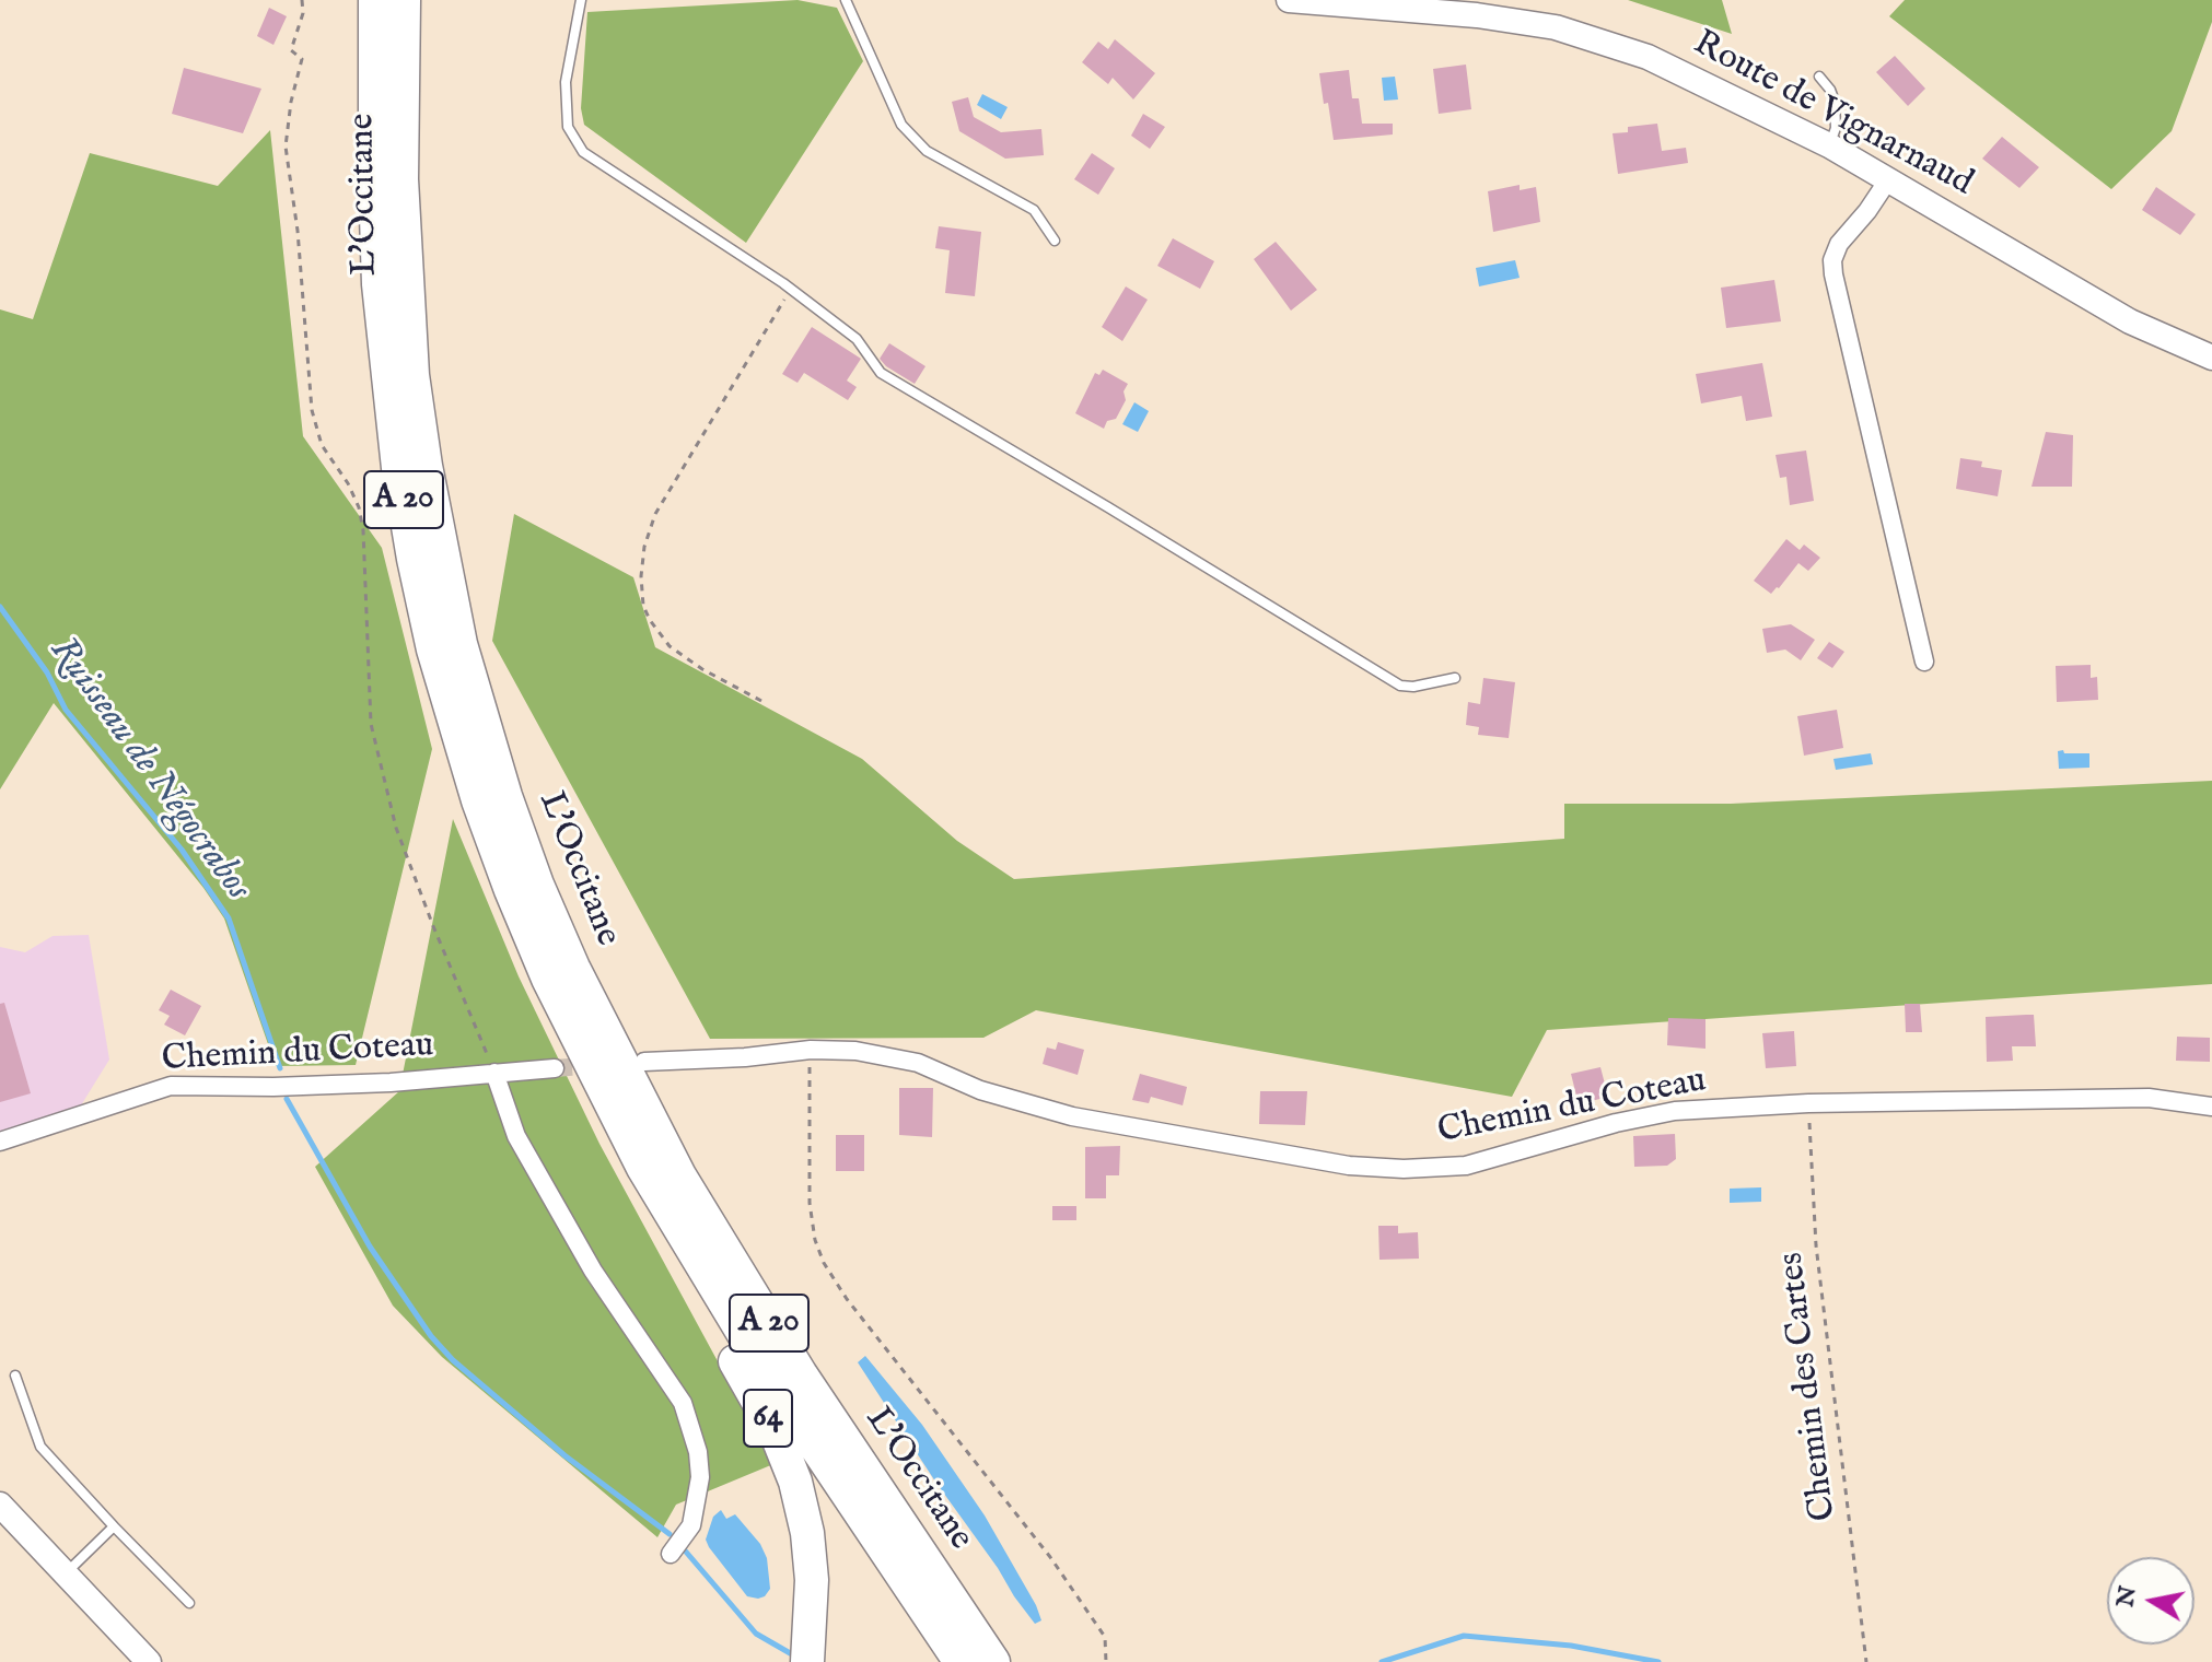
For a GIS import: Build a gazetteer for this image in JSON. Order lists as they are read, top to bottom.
{
  "streets": {
    "highway": ["L'Occitane", "A 20", "64"],
    "street": ["Route de Vignarnaud", "Chemin du Coteau"],
    "path": ["Chemin des Cartes"]
  },
  "crossings": [
    ["L'Occitane", "64"],
    ["Chemin du Coteau", "Chemin des Cartes"]
  ],
  "water": ["Ruisseau de Négocrabos"],
  "north": "left"
}
